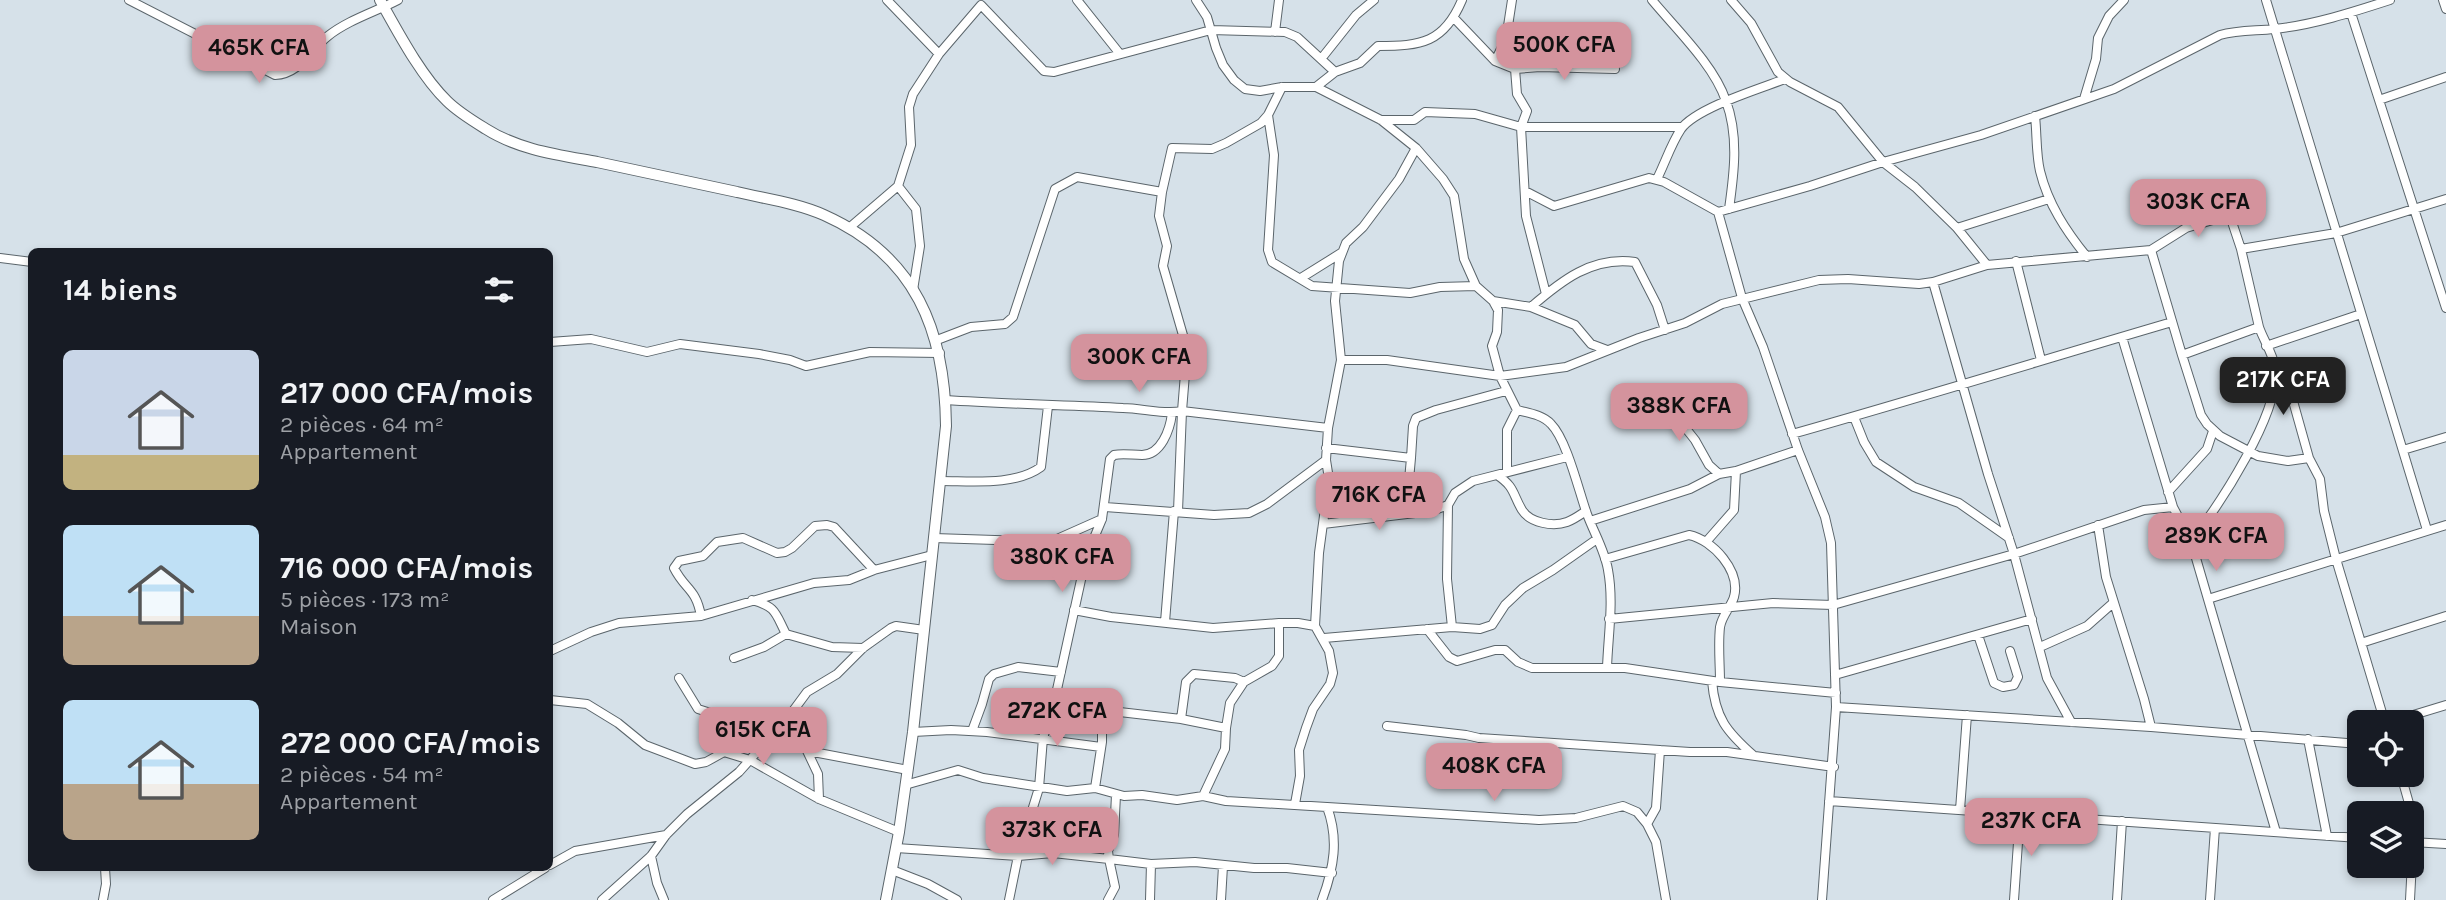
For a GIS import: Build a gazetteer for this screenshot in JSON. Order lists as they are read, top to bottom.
{
  "page": {
    "price": [
      "500K CFA",
      "465K CFA",
      "303K CFA",
      "300K CFA",
      "217K CFA",
      "388K CFA",
      "716K CFA",
      "289K CFA",
      "380K CFA",
      "272K CFA",
      "615K CFA",
      "408K CFA",
      "237K CFA",
      "373K CFA"
    ],
    "heading": "14 biens",
    "list": [
      {
        "name": "217 000 CFA/mois",
        "note": "2 pièces · 64 m² · Appartement"
      },
      {
        "name": "716 000 CFA/mois",
        "note": "5 pièces · 173 m² · Maison"
      },
      {
        "name": "272 000 CFA/mois",
        "note": "2 pièces · 54 m² · Appartement"
      }
    ]
  }
}
